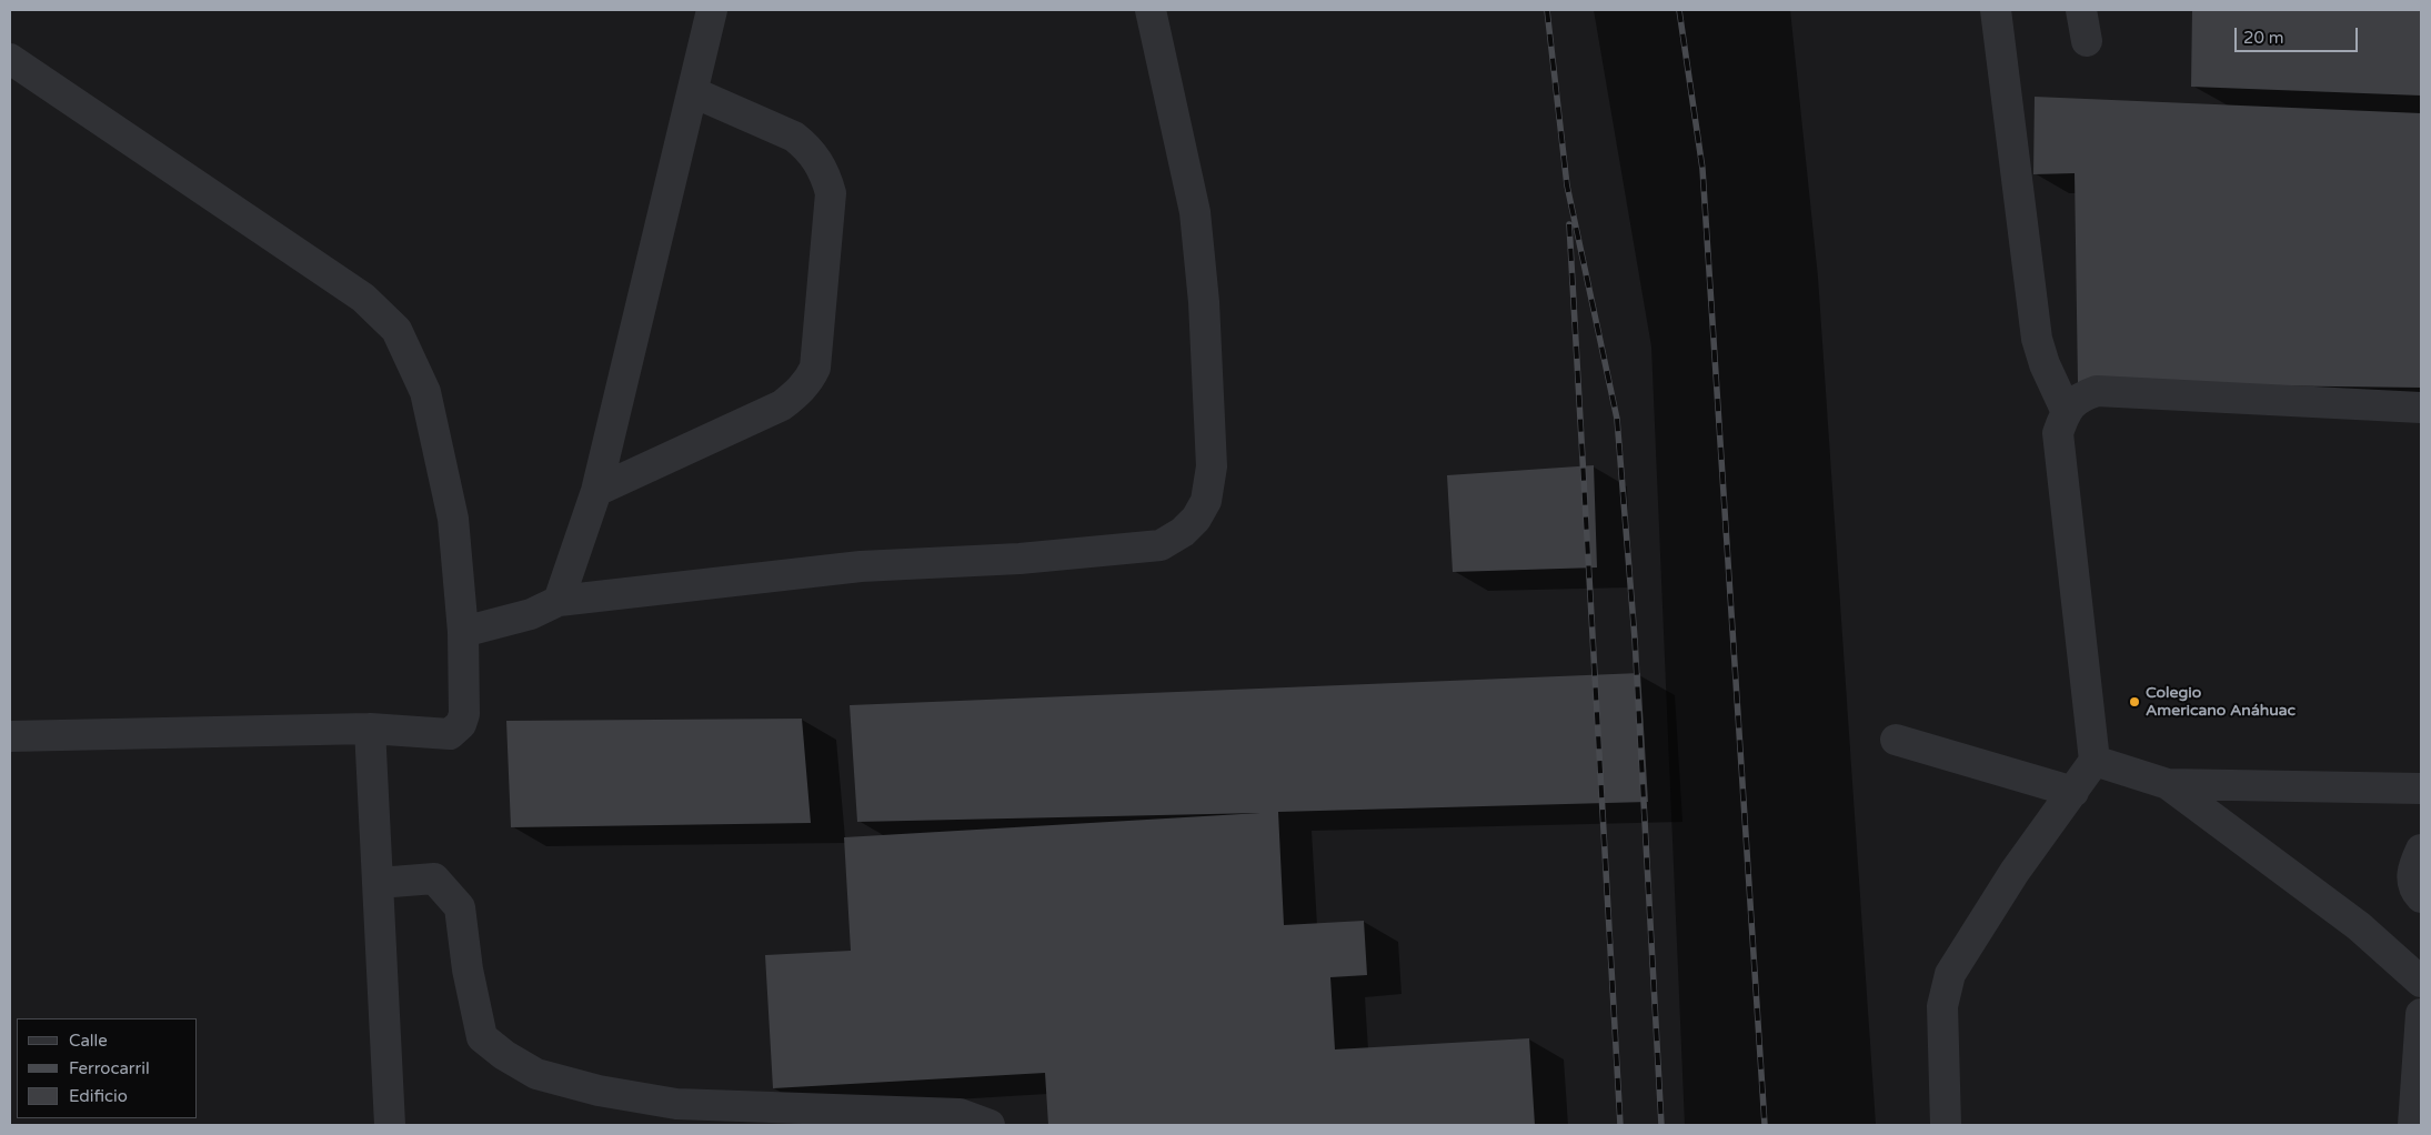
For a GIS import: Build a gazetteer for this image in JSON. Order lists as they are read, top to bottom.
{
  "places": ["Colegio Americano Anáhuac"],
  "legend": ["Calle", "Ferrocarril", "Edificio"],
  "scale_bar": "20 m"
}
